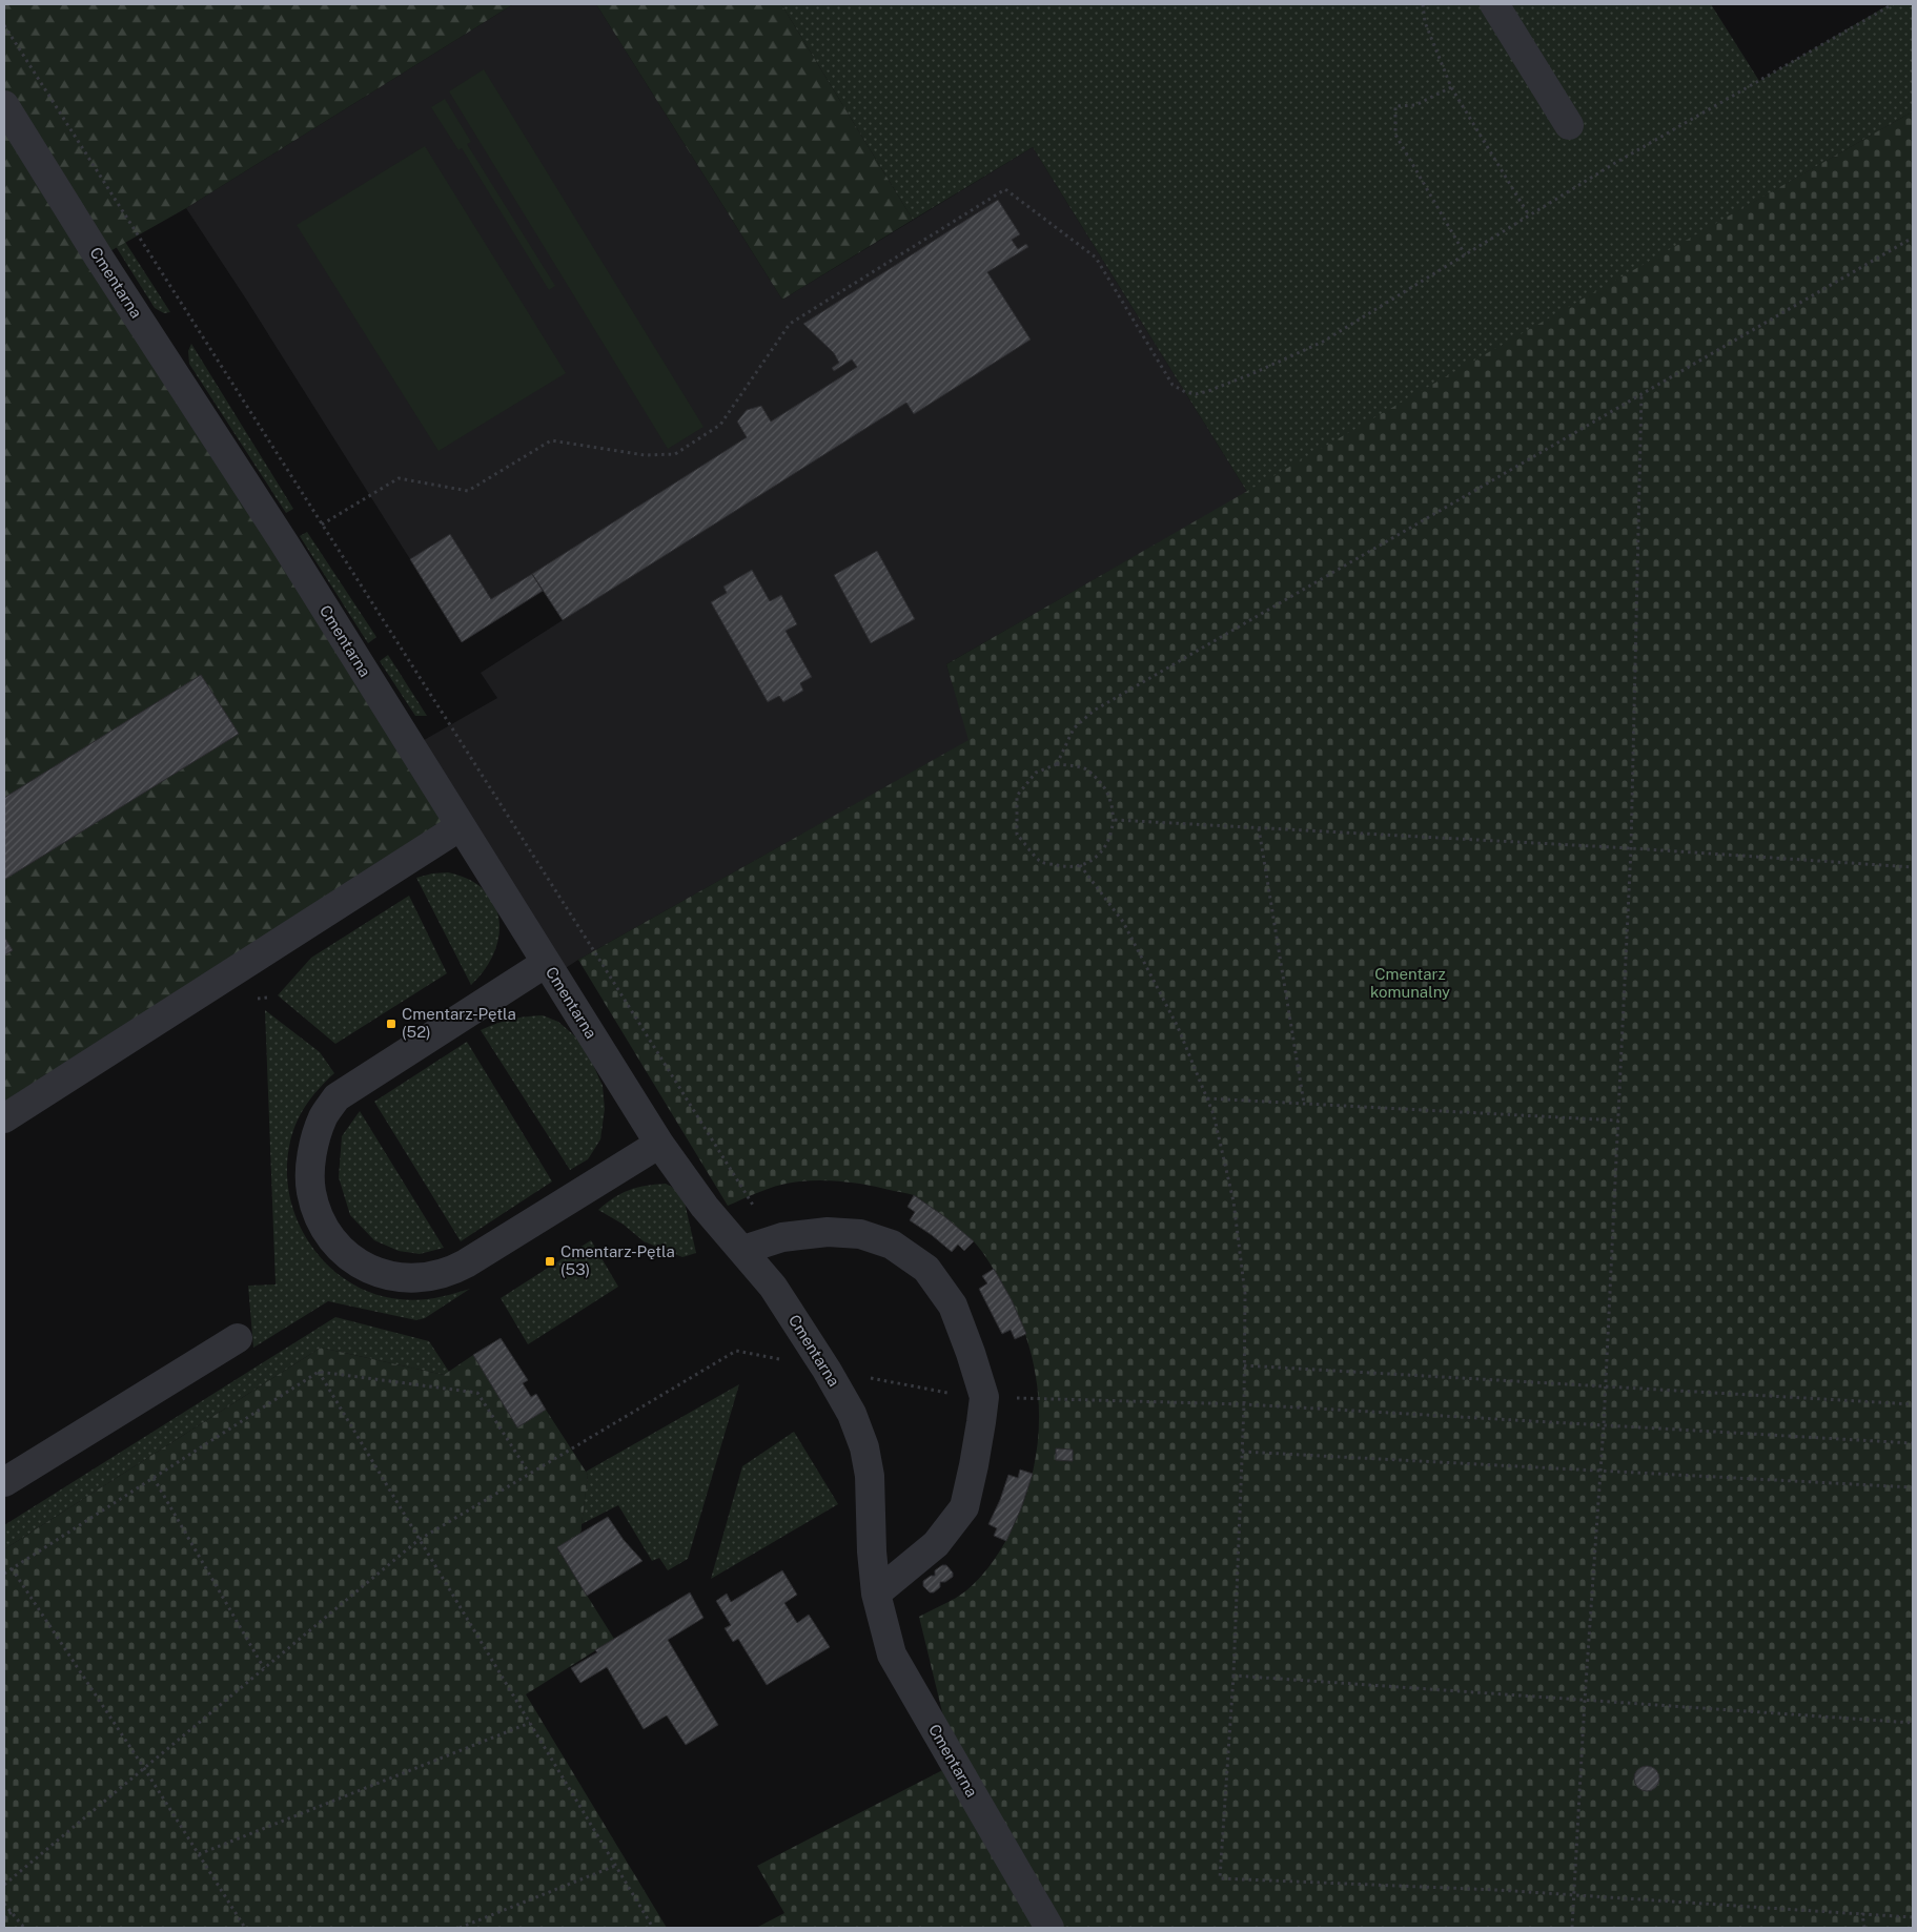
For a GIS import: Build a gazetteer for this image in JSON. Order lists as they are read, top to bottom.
{
  "streets": {
    "street": ["Cmentarna"]
  },
  "parks": ["Cmentarz komunalny"],
  "places": {
    "transit": ["Cmentarz-Pętla (52)", "Cmentarz-Pętla (53)"]
  }
}
